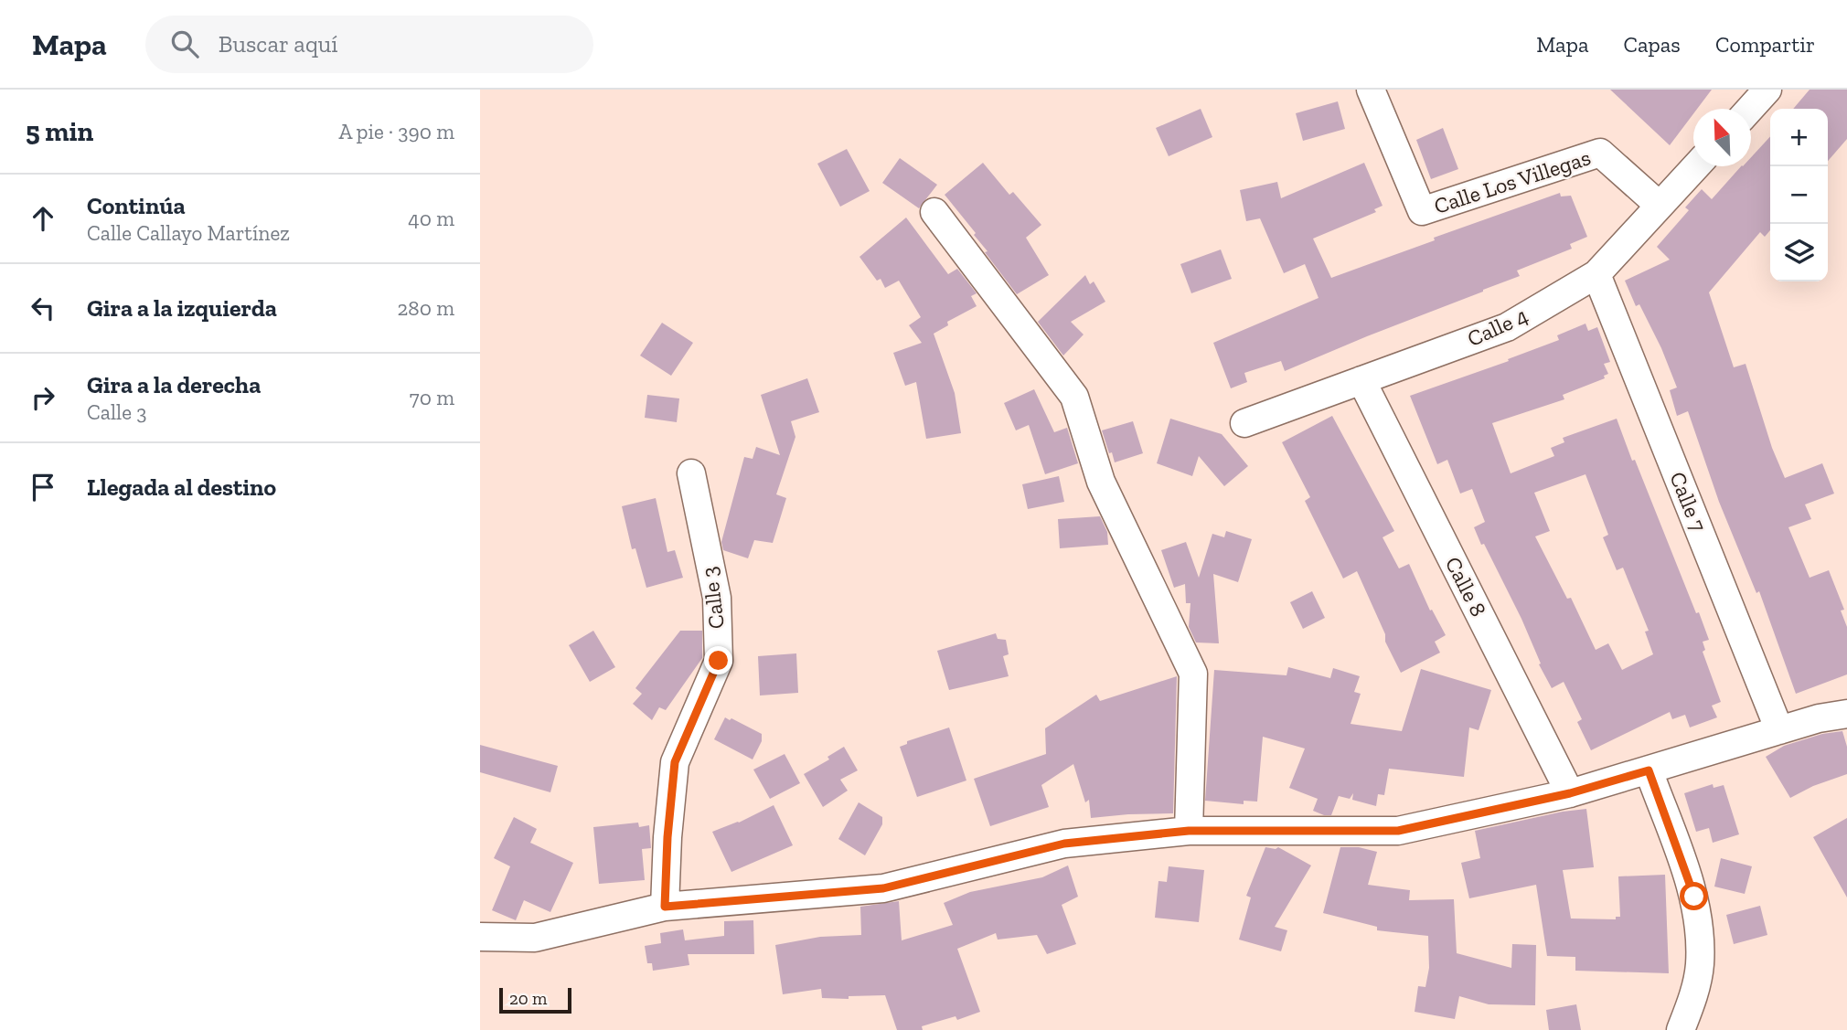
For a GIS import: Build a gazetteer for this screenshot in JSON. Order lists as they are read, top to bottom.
{
  "streets": {
    "street": [
      "Calle Los Villegas",
      "Calle 4",
      "Calle 7",
      "Calle 8",
      "Calle 3"
    ]
  },
  "crossings": [
    ["Calle Los Villegas", "Calle 4"],
    ["Calle 4", "Calle 7"],
    ["Calle 4", "Calle 8"]
  ],
  "scale_bar": "20 m",
  "north": "top left",
  "page": {
    "header": "Mapa",
    "search": "Buscar aquí",
    "nav": ["Mapa", "Capas", "Compartir"],
    "heading": ["5 min", "A pie · 390 m"],
    "map_buttons": ["+", "−"],
    "list": [
      ["Continúa", "Calle Callayo Martínez", "40 m"],
      ["Gira a la izquierda", "280 m"],
      ["Gira a la derecha", "Calle 3", "70 m"],
      "Llegada al destino"
    ],
    "scale": "20 m"
  }
}
